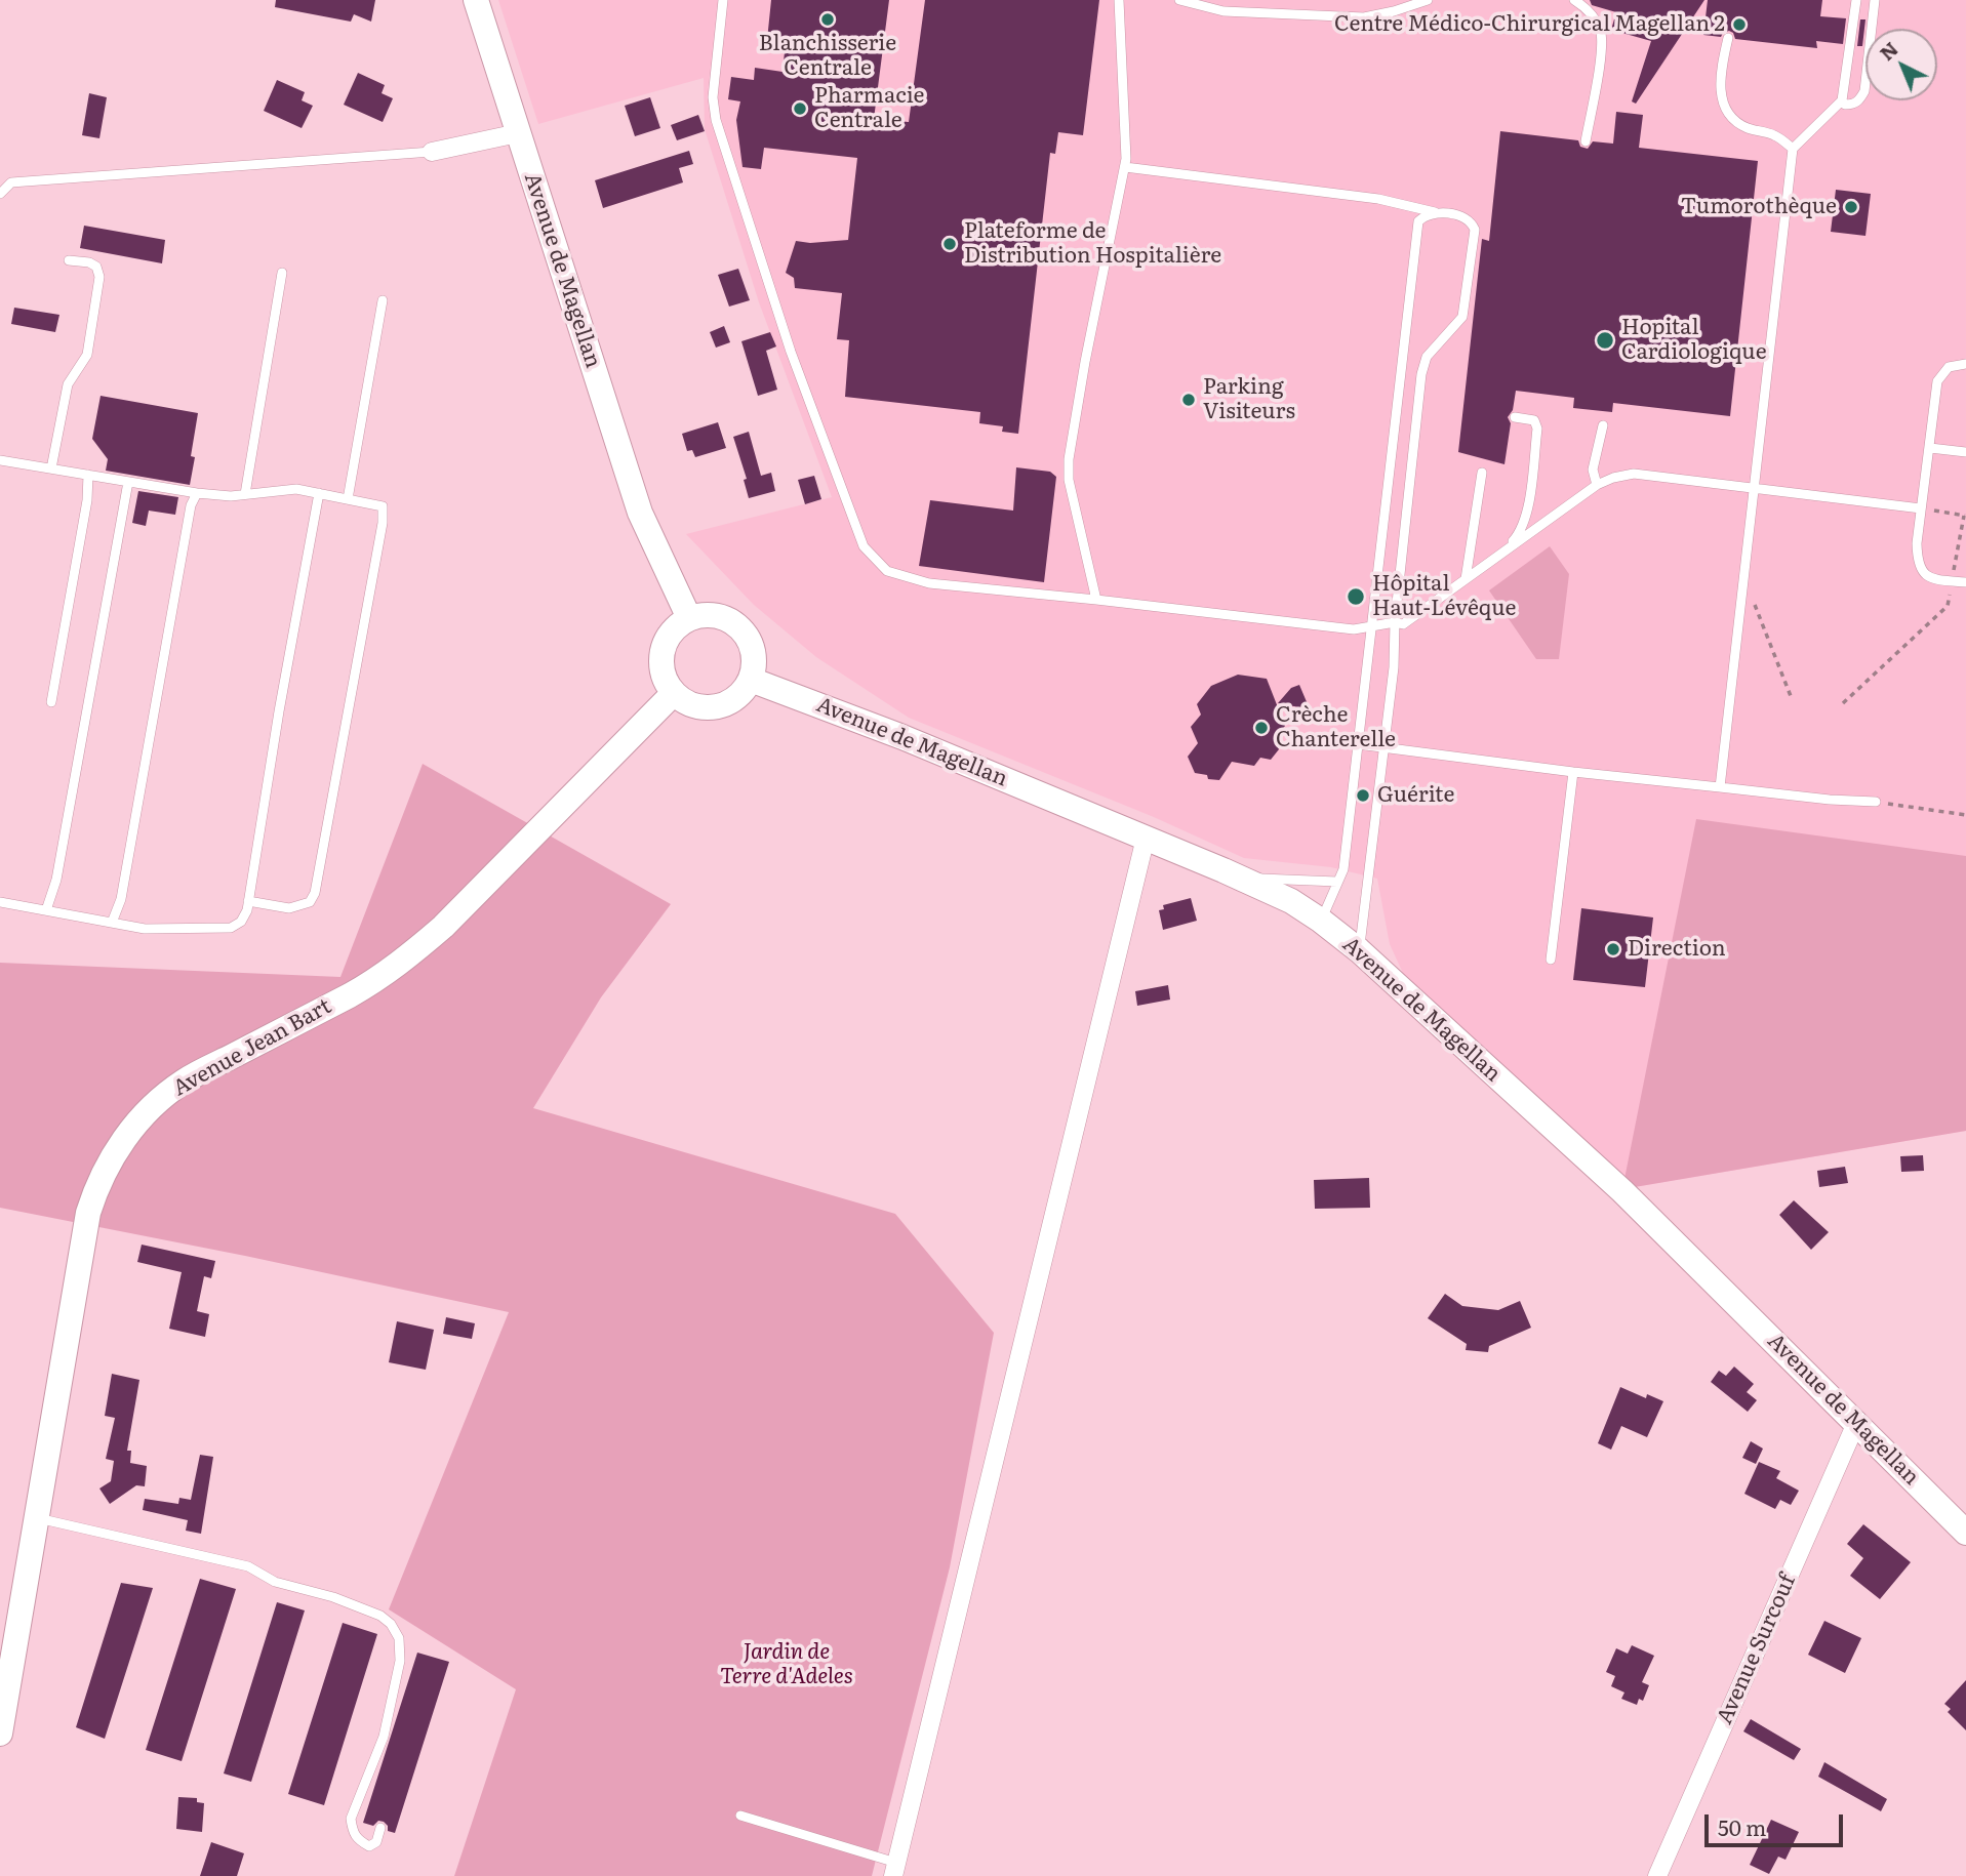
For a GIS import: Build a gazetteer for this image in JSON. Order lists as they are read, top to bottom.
{
  "streets": {
    "street": ["Avenue de Magellan", "Avenue Jean Bart", "Avenue Surcouf"]
  },
  "crossings": [
    ["Avenue de Magellan", "Avenue Jean Bart"],
    ["Avenue de Magellan", "Avenue Surcouf"]
  ],
  "parks": ["Jardin de Terre d'Adeles"],
  "places": [
    "Blanchisserie Centrale",
    "Centre Médico-Chirurgical Magellan 2",
    "Pharmacie Centrale",
    "Tumorothèque",
    "Plateforme de Distribution Hospitalière",
    "Hopital Cardiologique",
    "Parking Visiteurs",
    "Hôpital Haut-Lévêque",
    "Crèche Chanterelle",
    "Guérite",
    "Direction"
  ],
  "scale_bar": "50 m",
  "north": "top left"
}
